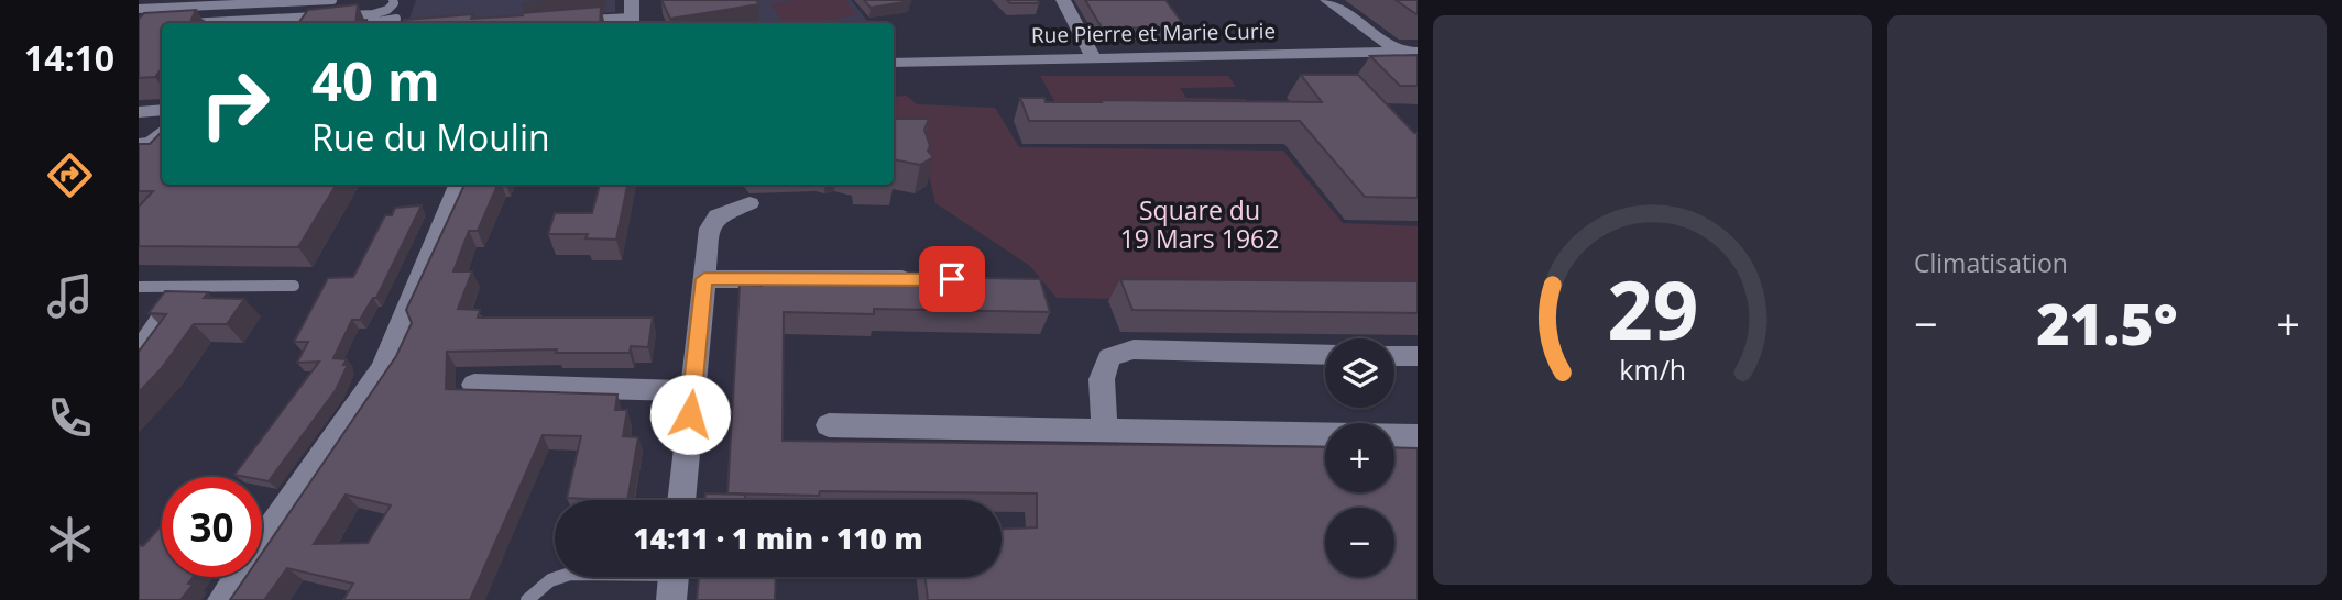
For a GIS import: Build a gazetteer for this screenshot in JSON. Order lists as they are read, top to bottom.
{
  "streets": {
    "street": ["Rue Pierre et Marie Curie"]
  },
  "parks": ["Square du 19 Mars 1962"],
  "page": {
    "tabs": "14:10",
    "tile": "Climatisation",
    "turn": ["40 m", "Rue du Moulin"],
    "heat": ["−", "21.5°", "+"],
    "map_buttons": ["+", "−"],
    "limit": "30",
    "trip": "14:11 · 1 min · 110 m",
    "gauge": ["29", "km/h"]
  }
}
